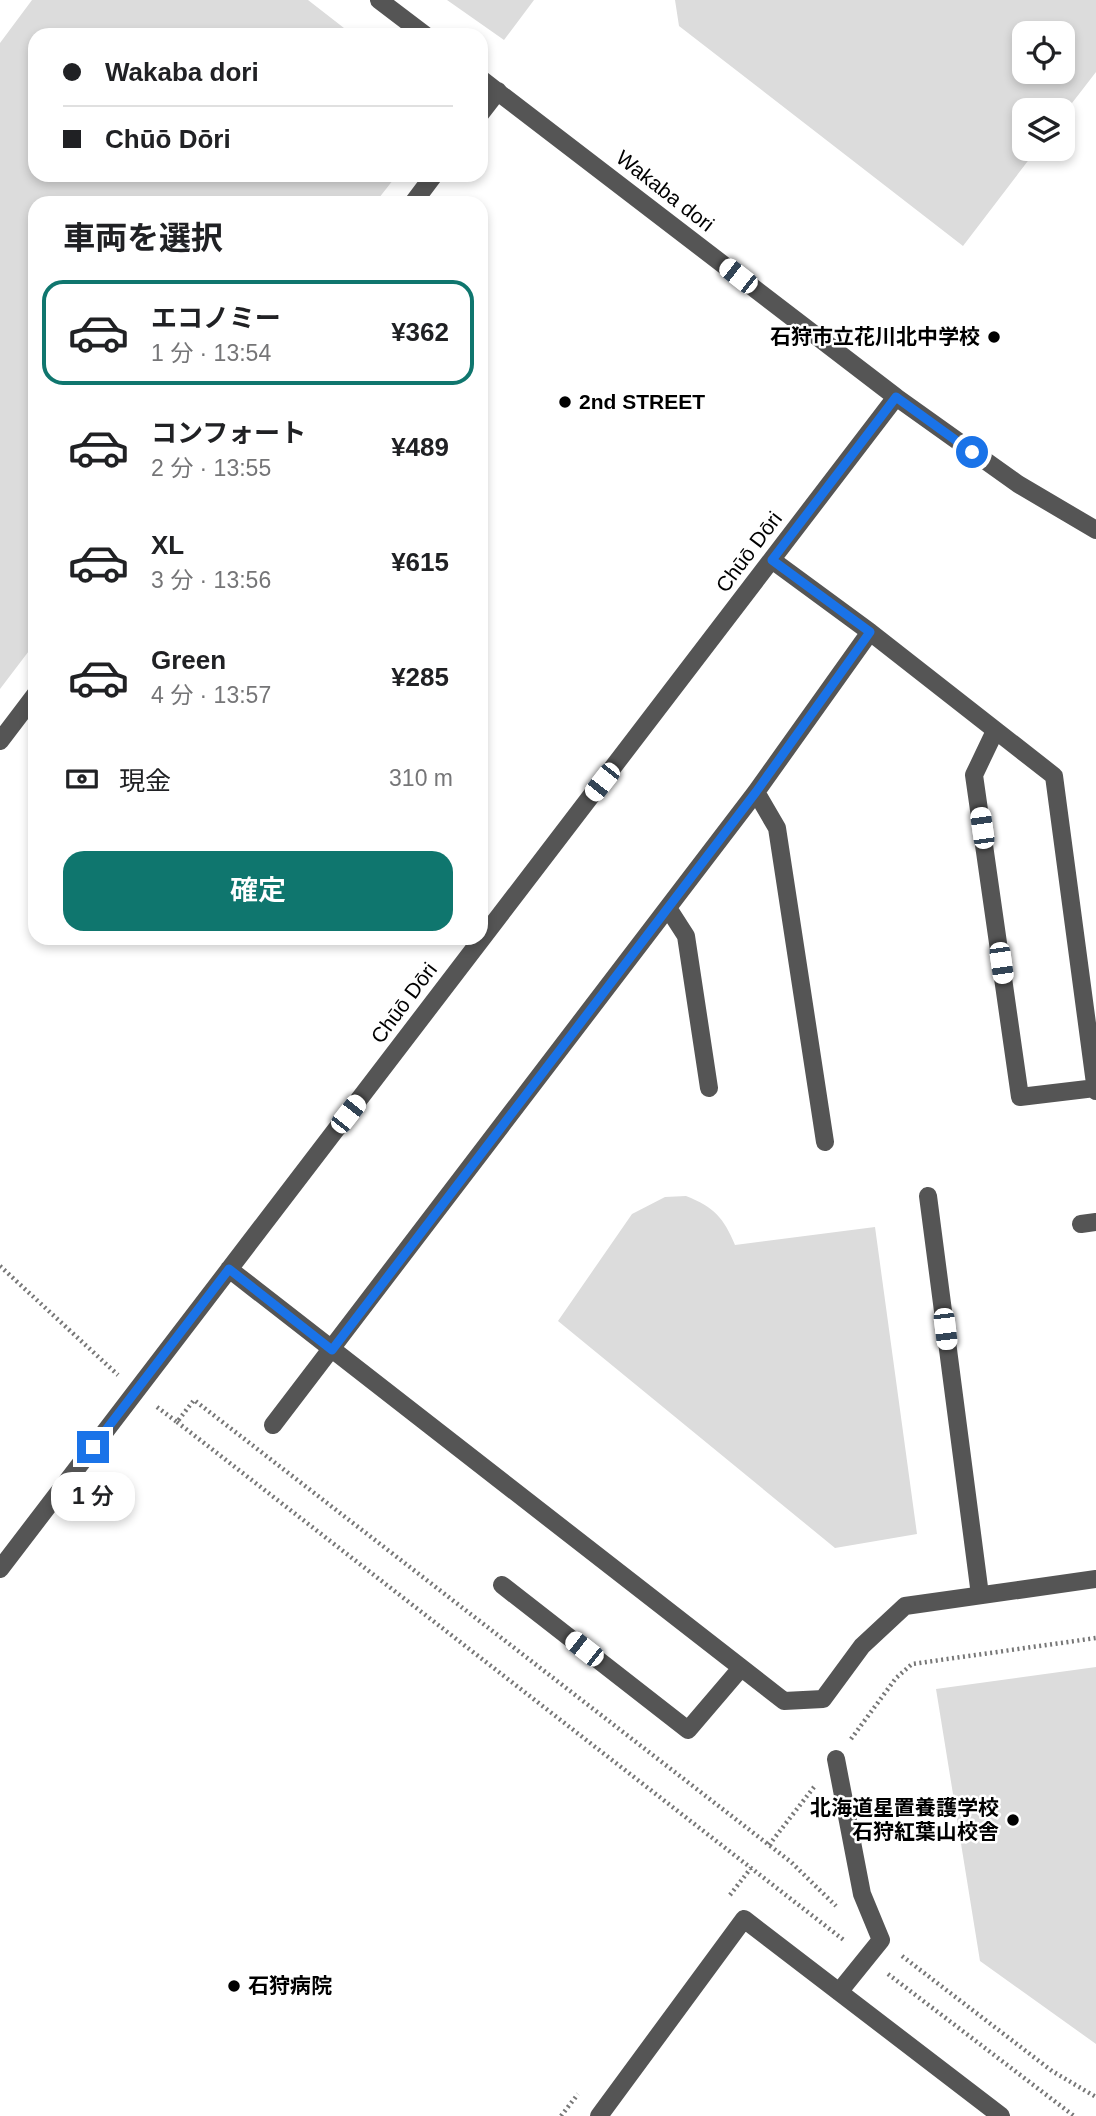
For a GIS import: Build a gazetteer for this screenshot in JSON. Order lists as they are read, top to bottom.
{
  "streets": {
    "street": ["Wakaba dori", "Chūō Dōri"]
  },
  "crossings": [
    ["Wakaba dori", "Chūō Dōri"]
  ],
  "places": [
    "石狩市立花川北中学校",
    "2nd STREET",
    "北海道星置養護学校 石狩紅葉山校舎",
    "石狩病院"
  ],
  "page": {
    "banner": ["Wakaba dori", "Chūō Dōri"],
    "heading": "車両を選択",
    "list": [
      {
        "name": "エコノミー",
        "note": "1 分 · 13:54",
        "value": "¥362"
      },
      {
        "name": "コンフォート",
        "note": "2 分 · 13:55",
        "value": "¥489"
      },
      {
        "name": "XL",
        "note": "3 分 · 13:56",
        "value": "¥615"
      },
      {
        "name": "Green",
        "note": "4 分 · 13:57",
        "value": "¥285"
      }
    ],
    "pay": ["現金", "310 m"],
    "buttons": "確定",
    "bubble": "1 分"
  }
}
